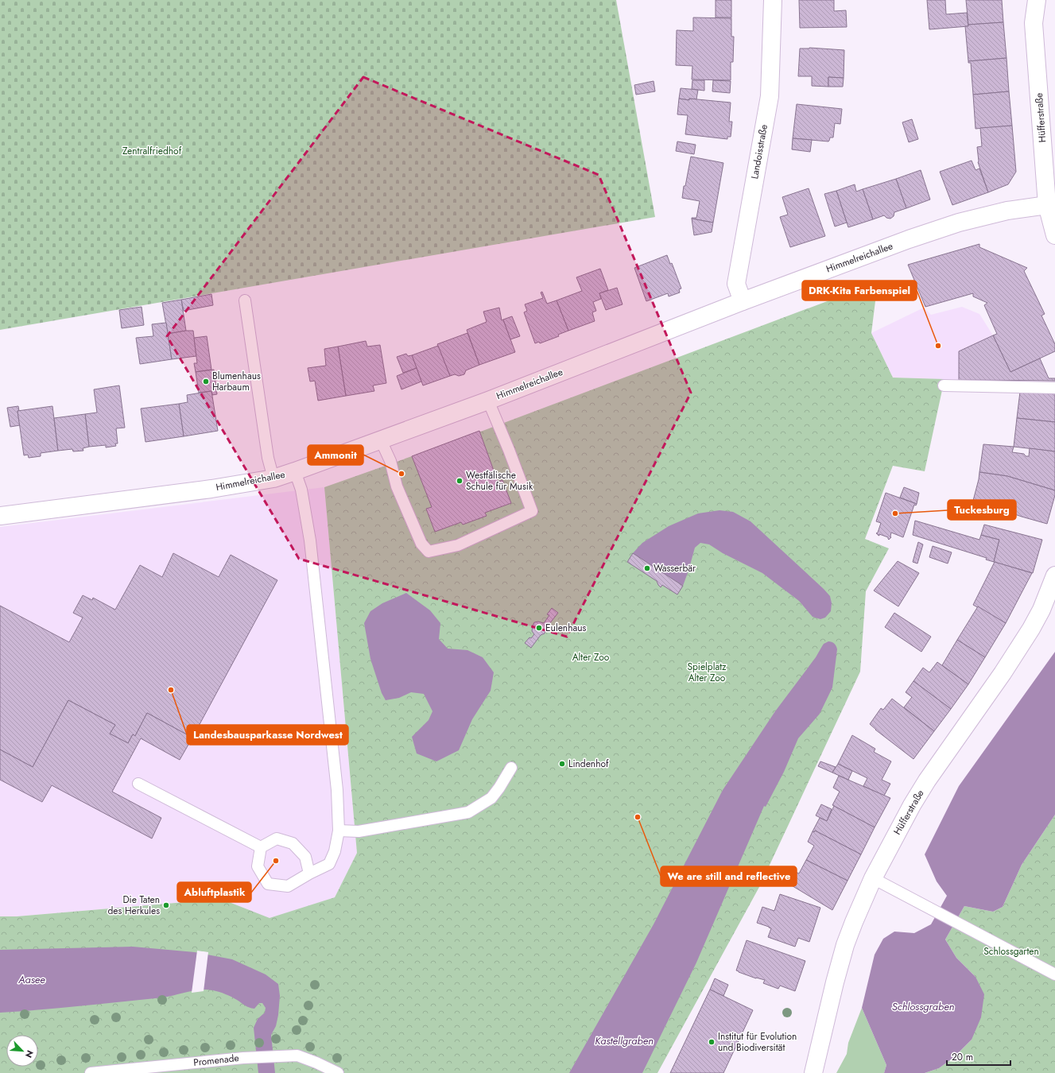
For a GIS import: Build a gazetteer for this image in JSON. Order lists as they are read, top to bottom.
{
  "streets": {
    "street": ["Hüfferstraße", "Landoisstraße", "Himmelreichallee"],
    "lane": ["Promenade"]
  },
  "crossings": [
    ["Hüfferstraße", "Himmelreichallee"],
    ["Landoisstraße", "Himmelreichallee"]
  ],
  "water": ["Aasee", "Schlossgraben", "Kastellgraben"],
  "parks": [
    "Zentralfriedhof",
    "Alter Zoo",
    "Spielplatz Alter Zoo",
    "Schlossgarten"
  ],
  "places": [
    "DRK-Kita Farbenspiel",
    "Blumenhaus Harbaum",
    "Ammonit",
    "Westfälische Schule für Musik",
    "Tuckesburg",
    "Wasserbär",
    "Eulenhaus",
    "Landesbausparkasse Nordwest",
    "Lindenhof",
    "We are still and reflective",
    "Abluftplastik",
    "Die Taten des Herkules",
    "Institut für Evolution und Biodiversität"
  ],
  "scale_bar": "20 m",
  "north": "bottom right"
}
